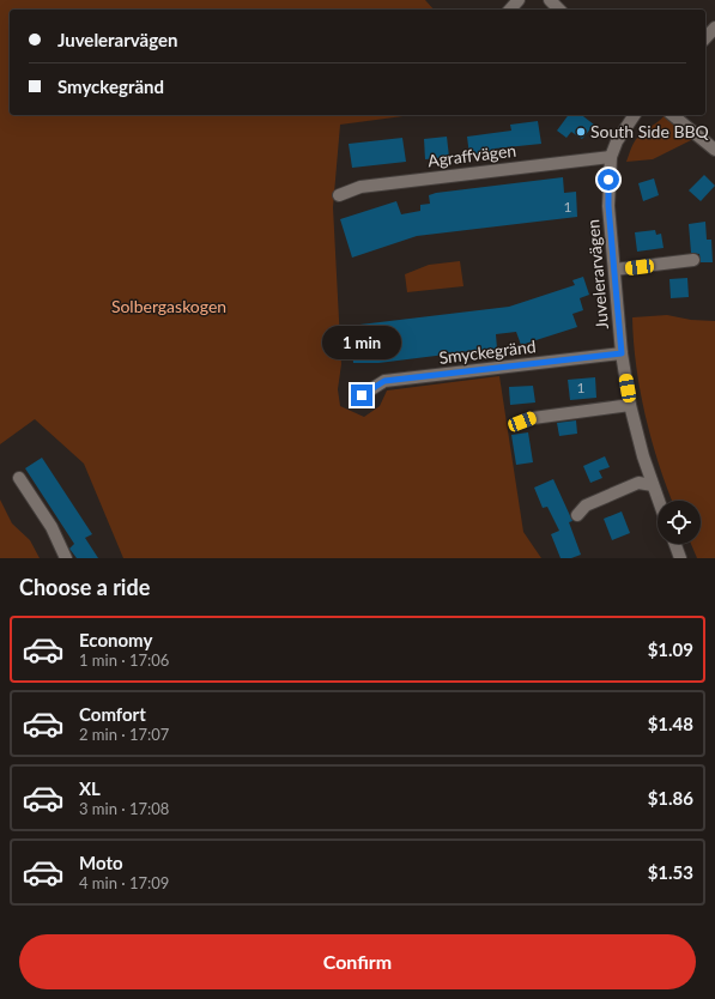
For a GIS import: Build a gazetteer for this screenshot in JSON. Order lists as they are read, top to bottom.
{
  "streets": {
    "street": ["Agraffvägen", "Juvelerarvägen", "Smyckegränd"]
  },
  "crossings": [
    ["Agraffvägen", "Juvelerarvägen"],
    ["Juvelerarvägen", "Smyckegränd"]
  ],
  "parks": ["Solbergaskogen"],
  "places": ["South Side BBQ"],
  "house_numbers": ["1", "1"],
  "page": {
    "banner": ["Juvelerarvägen", "Smyckegränd"],
    "bubble": "1 min",
    "heading": "Choose a ride",
    "list": [
      {
        "name": "Economy",
        "note": "1 min · 17:06",
        "value": "$1.09"
      },
      {
        "name": "Comfort",
        "note": "2 min · 17:07",
        "value": "$1.48"
      },
      {
        "name": "XL",
        "note": "3 min · 17:08",
        "value": "$1.86"
      },
      {
        "name": "Moto",
        "note": "4 min · 17:09",
        "value": "$1.53"
      }
    ],
    "buttons": "Confirm"
  }
}
